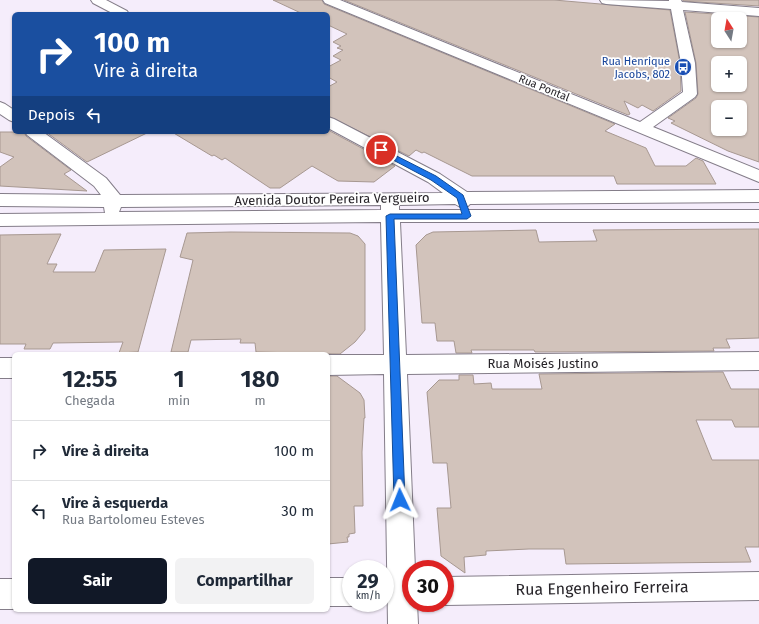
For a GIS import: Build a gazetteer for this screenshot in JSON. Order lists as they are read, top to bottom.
{
  "streets": {
    "street": [
      "Rua Pontal",
      "Avenida Doutor Pereira Vergueiro",
      "Rua Moisés Justino",
      "Rua Engenheiro Ferreira"
    ]
  },
  "places": {
    "bus stop": ["Rua Henrique Jacobs, 802"]
  },
  "north": "top",
  "page": {
    "map_buttons": ["+", "−"],
    "turn": ["100 m", "Vire à direita"],
    "then": "Depois",
    "eta": [
      "12:55",
      "Chegada",
      "1",
      "min",
      "180",
      "m"
    ],
    "list": [
      {
        "name": "Vire à direita",
        "value": "100 m"
      },
      {
        "name": "Vire à esquerda",
        "note": "Rua Bartolomeu Esteves",
        "value": "30 m"
      }
    ],
    "buttons": ["Sair", "Compartilhar"],
    "speed": "29 km/h",
    "limit": "30"
  }
}
